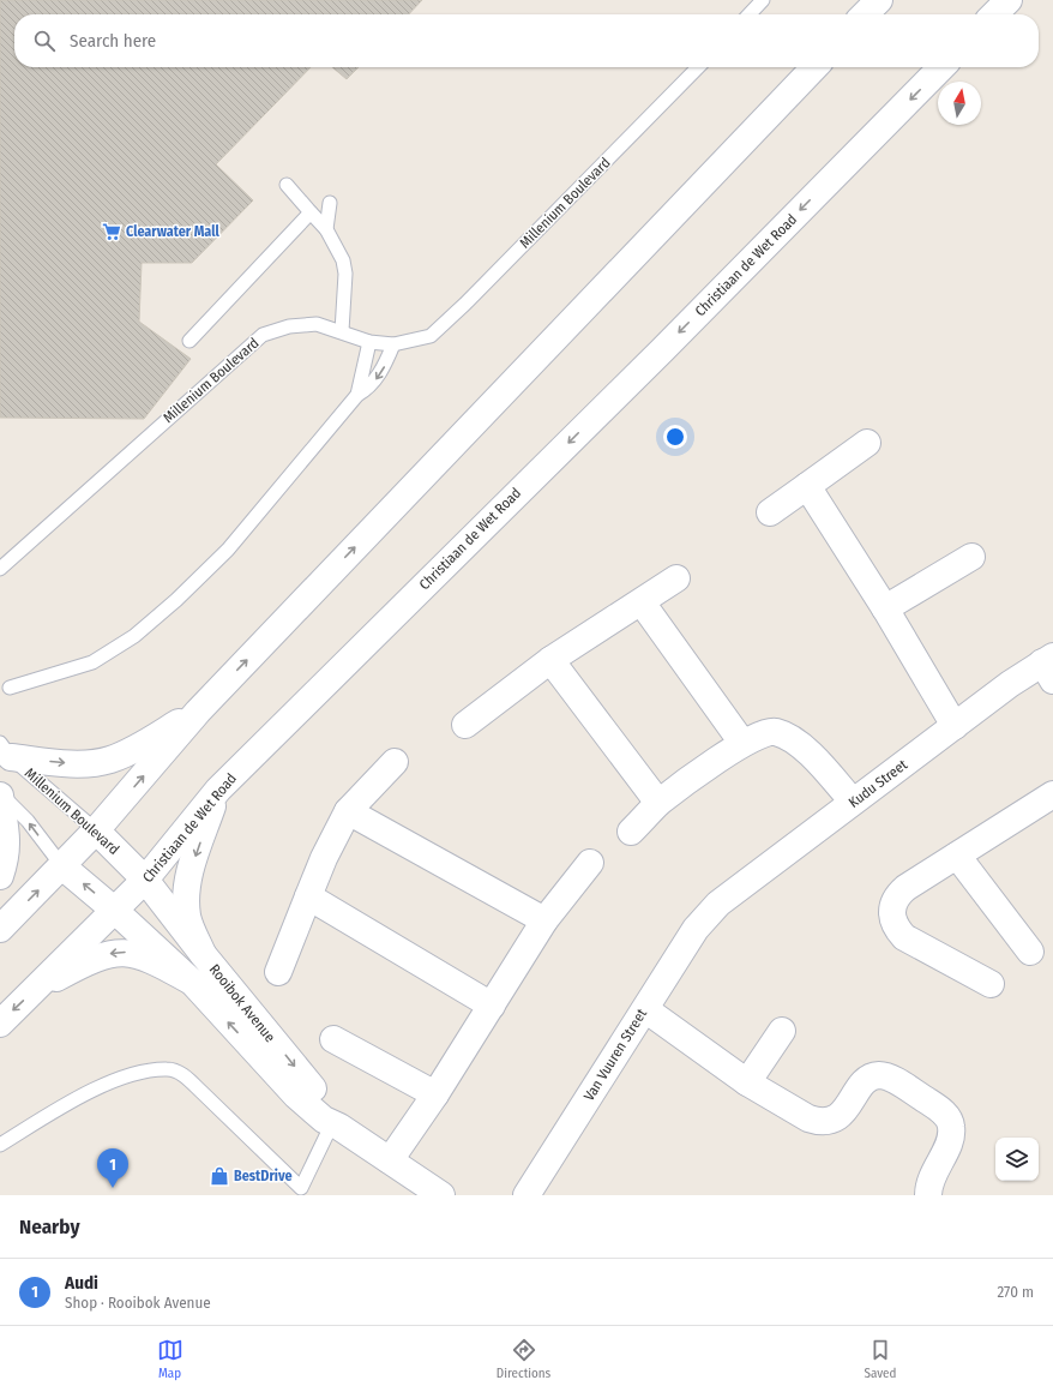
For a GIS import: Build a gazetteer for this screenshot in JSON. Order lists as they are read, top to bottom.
{
  "streets": {
    "street": [
      "Millenium Boulevard",
      "Christiaan de Wet Road",
      "Kudu Street",
      "Rooibok Avenue",
      "Van Vuuren Street"
    ]
  },
  "crossings": [
    ["Millenium Boulevard", "Christiaan de Wet Road"],
    ["Millenium Boulevard", "Rooibok Avenue"],
    ["Christiaan de Wet Road", "Rooibok Avenue"],
    ["Kudu Street", "Van Vuuren Street"]
  ],
  "places": {
    "supermarket": ["Clearwater Mall"],
    "shop": ["BestDrive"]
  },
  "north": "top",
  "page": {
    "search": "Search here",
    "pins": "1",
    "heading": "Nearby",
    "list": [
      {
        "mark": "1",
        "name": "Audi",
        "note": "Shop · Rooibok Avenue",
        "value": "270 m"
      }
    ],
    "nav": ["Map", "Directions", "Saved"]
  }
}
